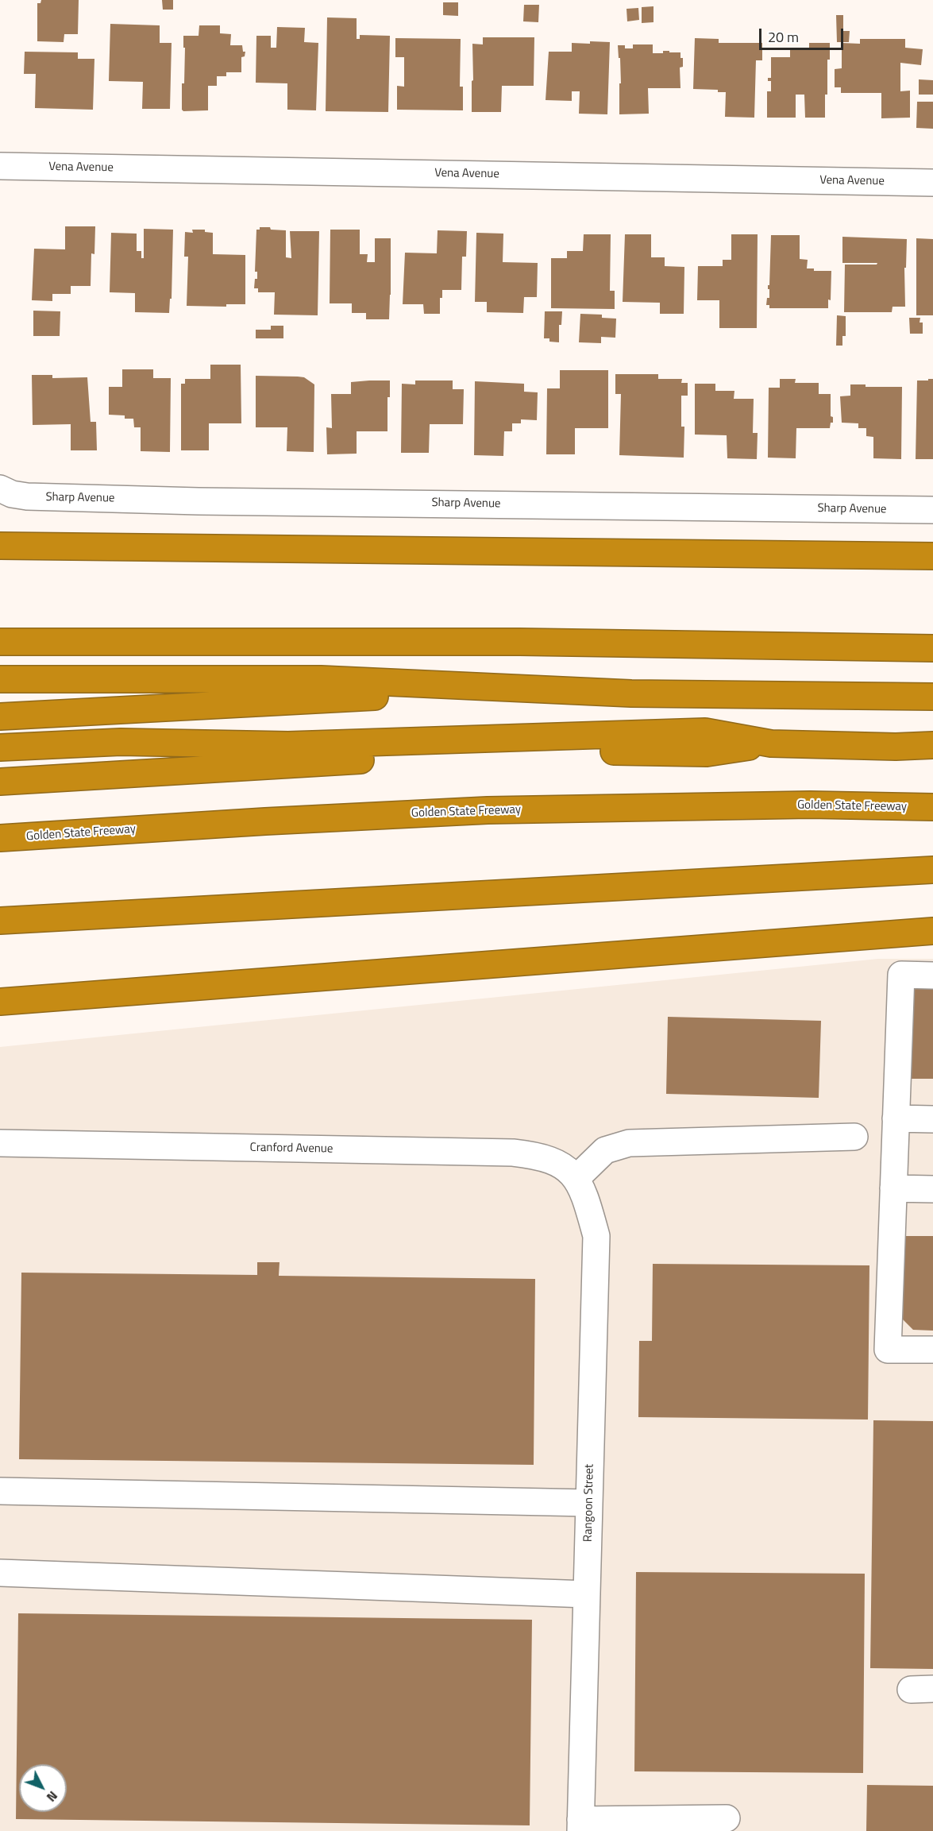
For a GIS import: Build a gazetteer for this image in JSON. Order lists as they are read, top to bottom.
{
  "streets": {
    "highway": ["Golden State Freeway"],
    "street": [
      "Vena Avenue",
      "Sharp Avenue",
      "Cranford Avenue",
      "Rangoon Street"
    ]
  },
  "crossings": [
    ["Cranford Avenue", "Rangoon Street"]
  ],
  "scale_bar": "20 m",
  "north": "bottom right"
}
